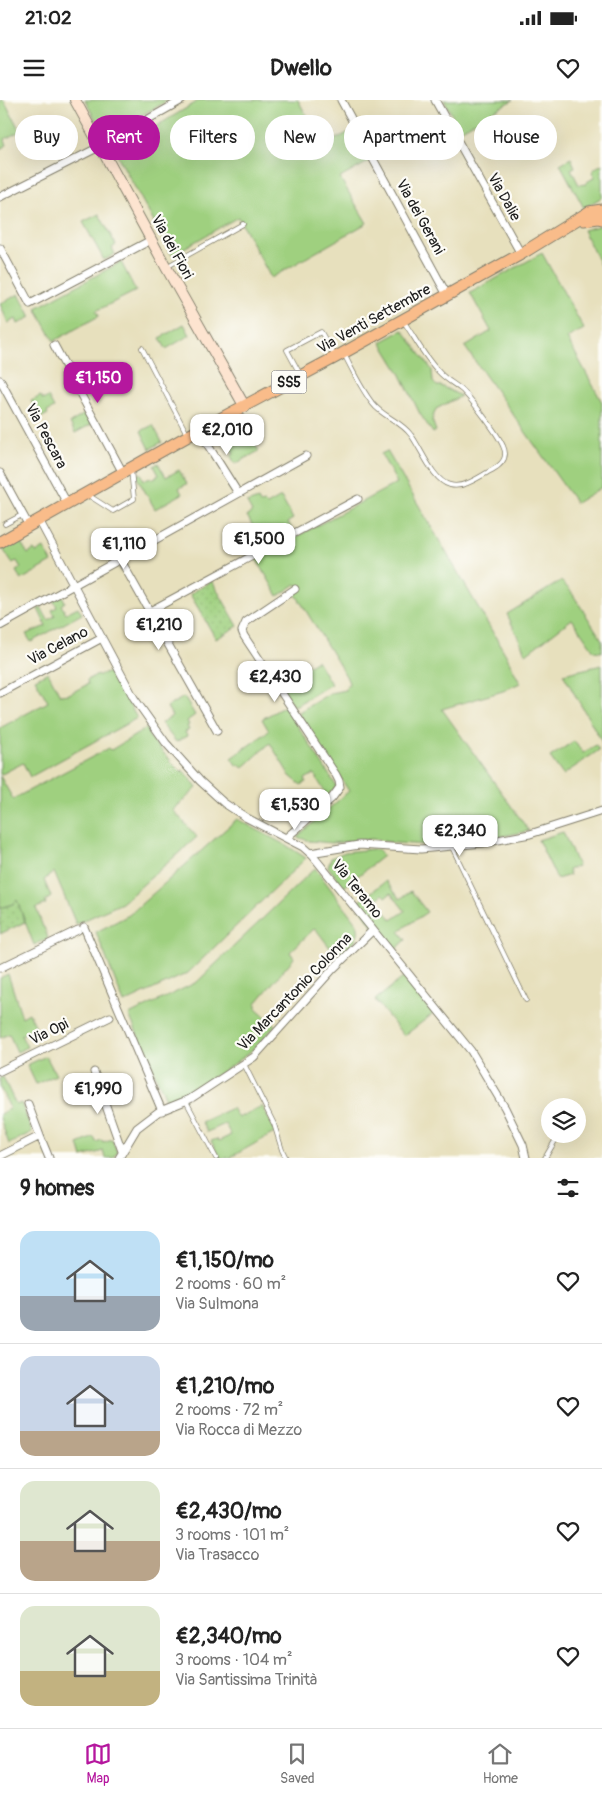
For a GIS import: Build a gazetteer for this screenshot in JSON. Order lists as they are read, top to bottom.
{
  "streets": {
    "main road": ["Via dei Fiori", "Via Venti Settembre", "SS5"],
    "street": [
      "Via Dalie",
      "Via dei Gerani",
      "Via Pescara",
      "Via Celano",
      "Via Teramo",
      "Via Marcantonio Colonna",
      "Via Opi"
    ]
  },
  "crossings": [
    ["Via Dalie", "Via Venti Settembre"],
    ["Via dei Gerani", "Via Venti Settembre"],
    ["Via dei Fiori", "Via Venti Settembre"],
    ["Via Venti Settembre", "Via Pescara"],
    ["Via Venti Settembre", "Via Teramo"],
    ["Via Celano", "Via Teramo"],
    ["Via Teramo", "Via Marcantonio Colonna"]
  ],
  "page": {
    "status": "21:02",
    "header": "Dwello",
    "chip": [
      "Buy",
      "Rent",
      "Filters",
      "New",
      "Apartment",
      "House"
    ],
    "price": [
      "€1,150",
      "€2,010",
      "€1,500",
      "€1,110",
      "€1,210",
      "€2,430",
      "€1,530",
      "€2,340",
      "€1,990"
    ],
    "heading": "9 homes",
    "list": [
      {
        "name": "€1,150/mo",
        "note": "2 rooms · 60 m² · Via Sulmona"
      },
      {
        "name": "€1,210/mo",
        "note": "2 rooms · 72 m² · Via Rocca di Mezzo"
      },
      {
        "name": "€2,430/mo",
        "note": "3 rooms · 101 m² · Via Trasacco"
      },
      {
        "name": "€2,340/mo",
        "note": "3 rooms · 104 m² · Via Santissima Trinità"
      }
    ],
    "tabs": ["Map", "Saved", "Home"]
  }
}
